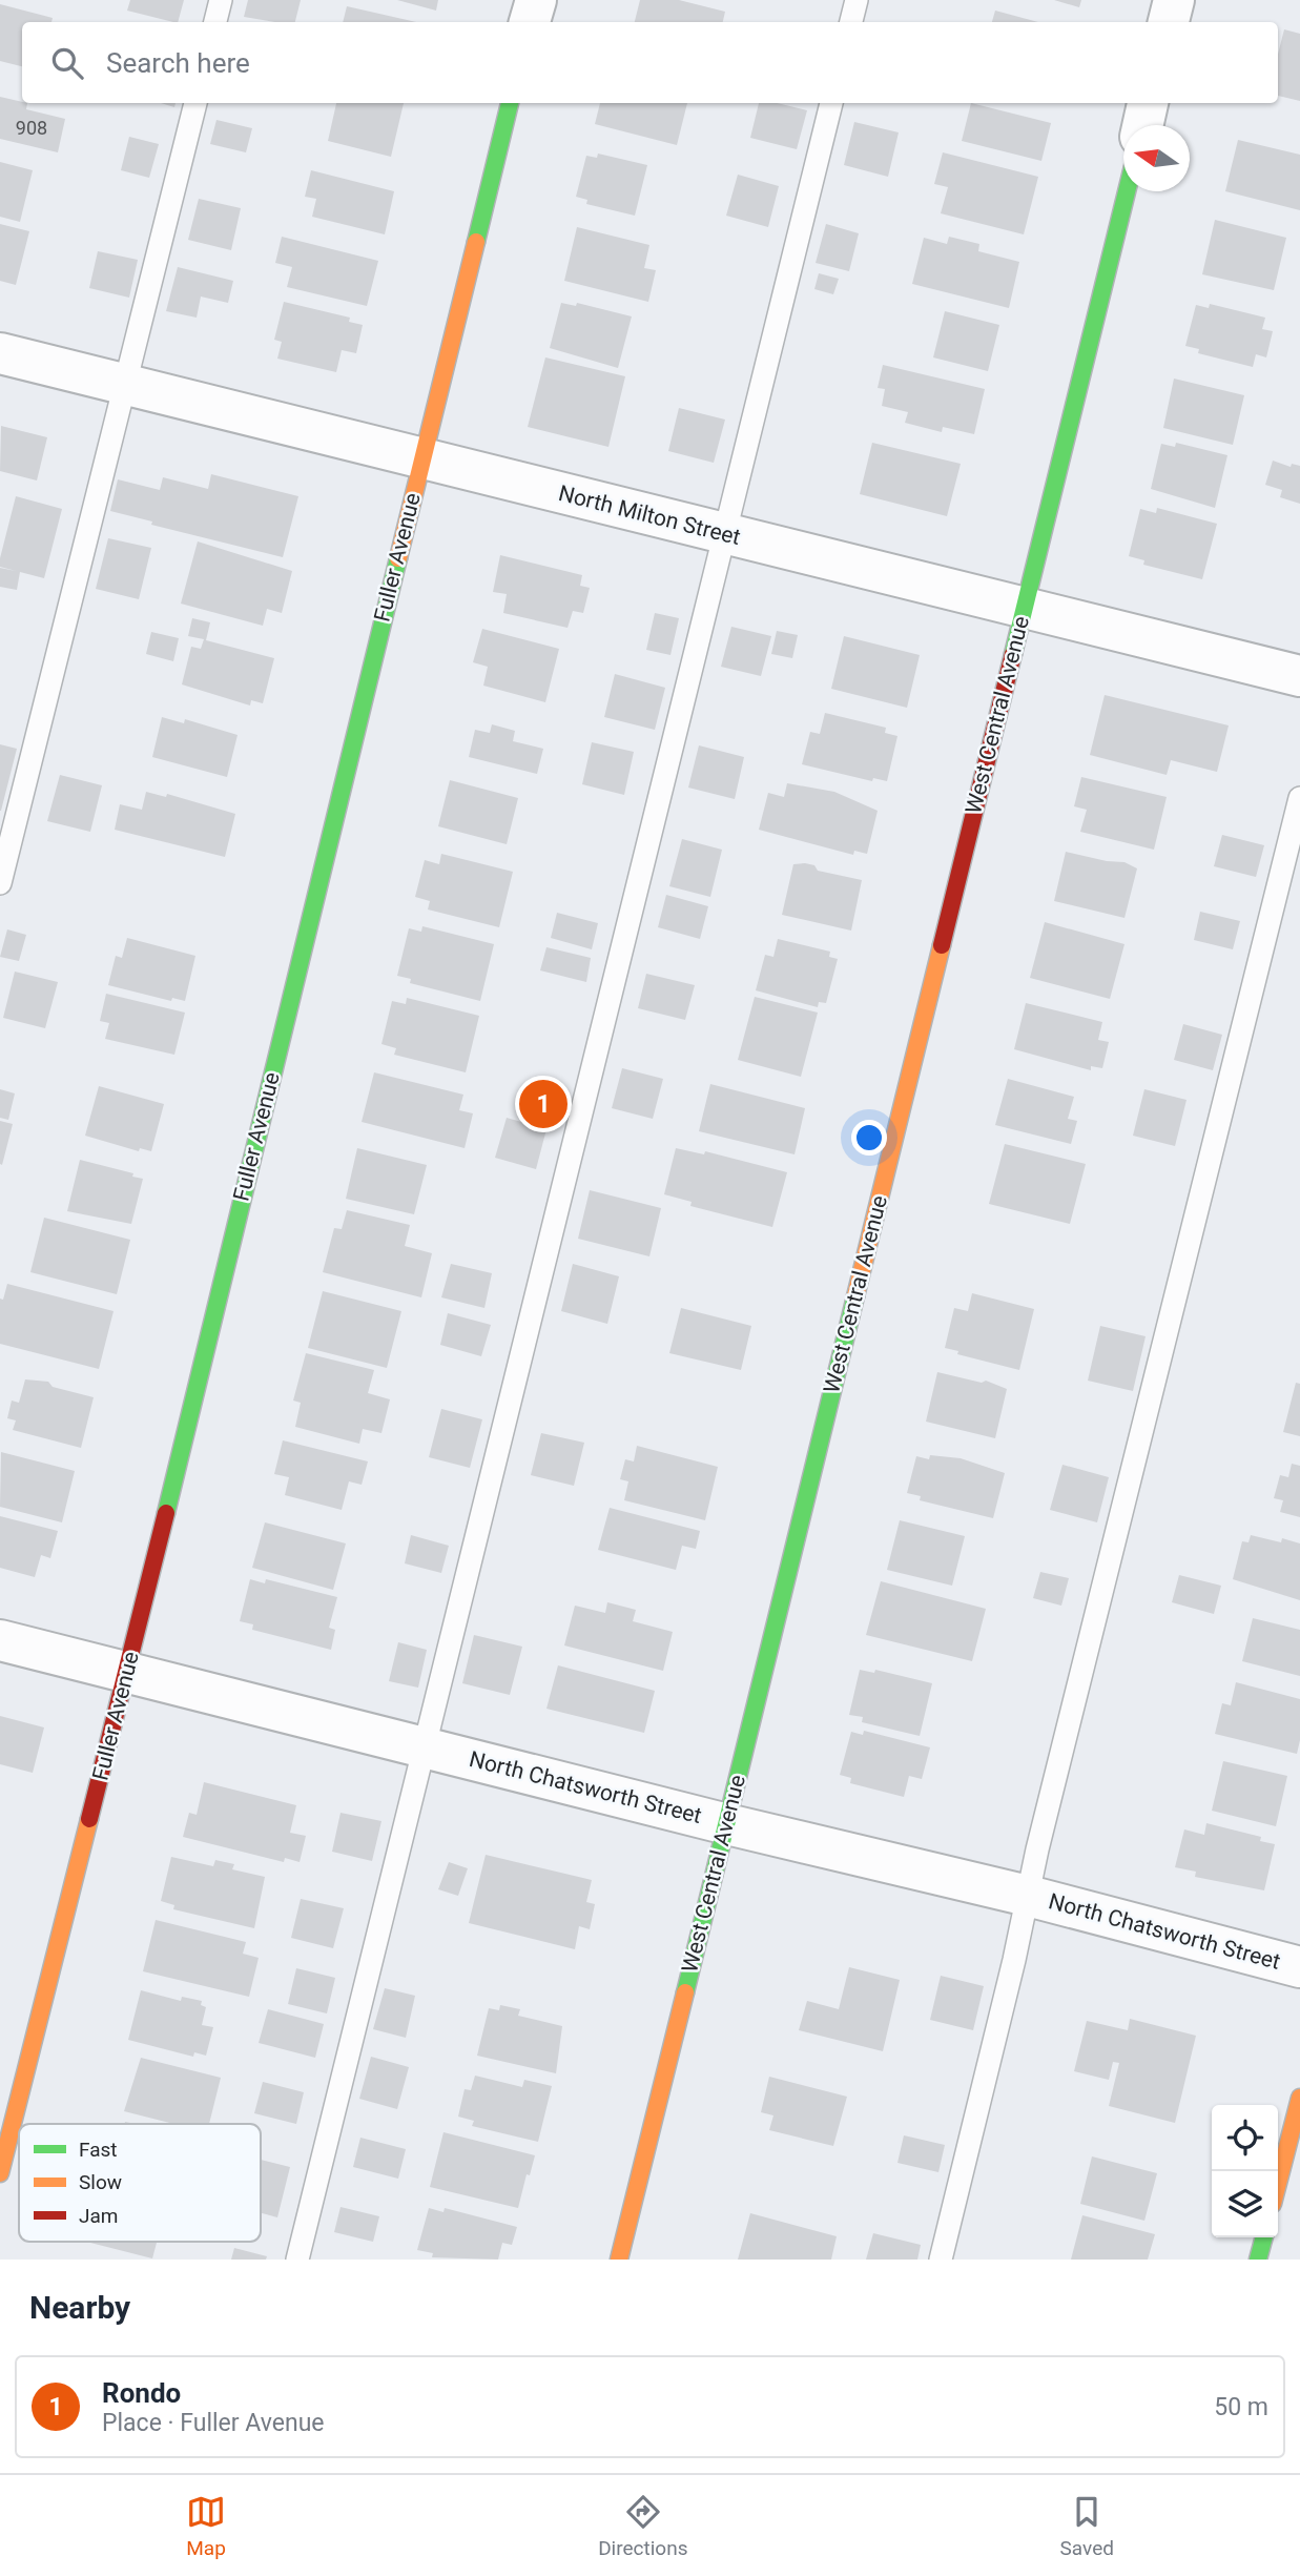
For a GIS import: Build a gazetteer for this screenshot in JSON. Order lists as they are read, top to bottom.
{
  "streets": {
    "street": [
      "North Milton Street",
      "Fuller Avenue",
      "West Central Avenue",
      "North Chatsworth Street"
    ]
  },
  "crossings": [
    ["North Milton Street", "Fuller Avenue"],
    ["North Milton Street", "West Central Avenue"],
    ["Fuller Avenue", "North Chatsworth Street"],
    ["West Central Avenue", "North Chatsworth Street"]
  ],
  "house_numbers": ["908"],
  "legend": ["Fast", "Slow", "Jam"],
  "north": "left",
  "page": {
    "search": "Search here",
    "pins": "1",
    "heading": "Nearby",
    "list": [
      {
        "mark": "1",
        "name": "Rondo",
        "note": "Place · Fuller Avenue",
        "value": "50 m"
      }
    ],
    "nav": ["Map", "Directions", "Saved"]
  }
}
